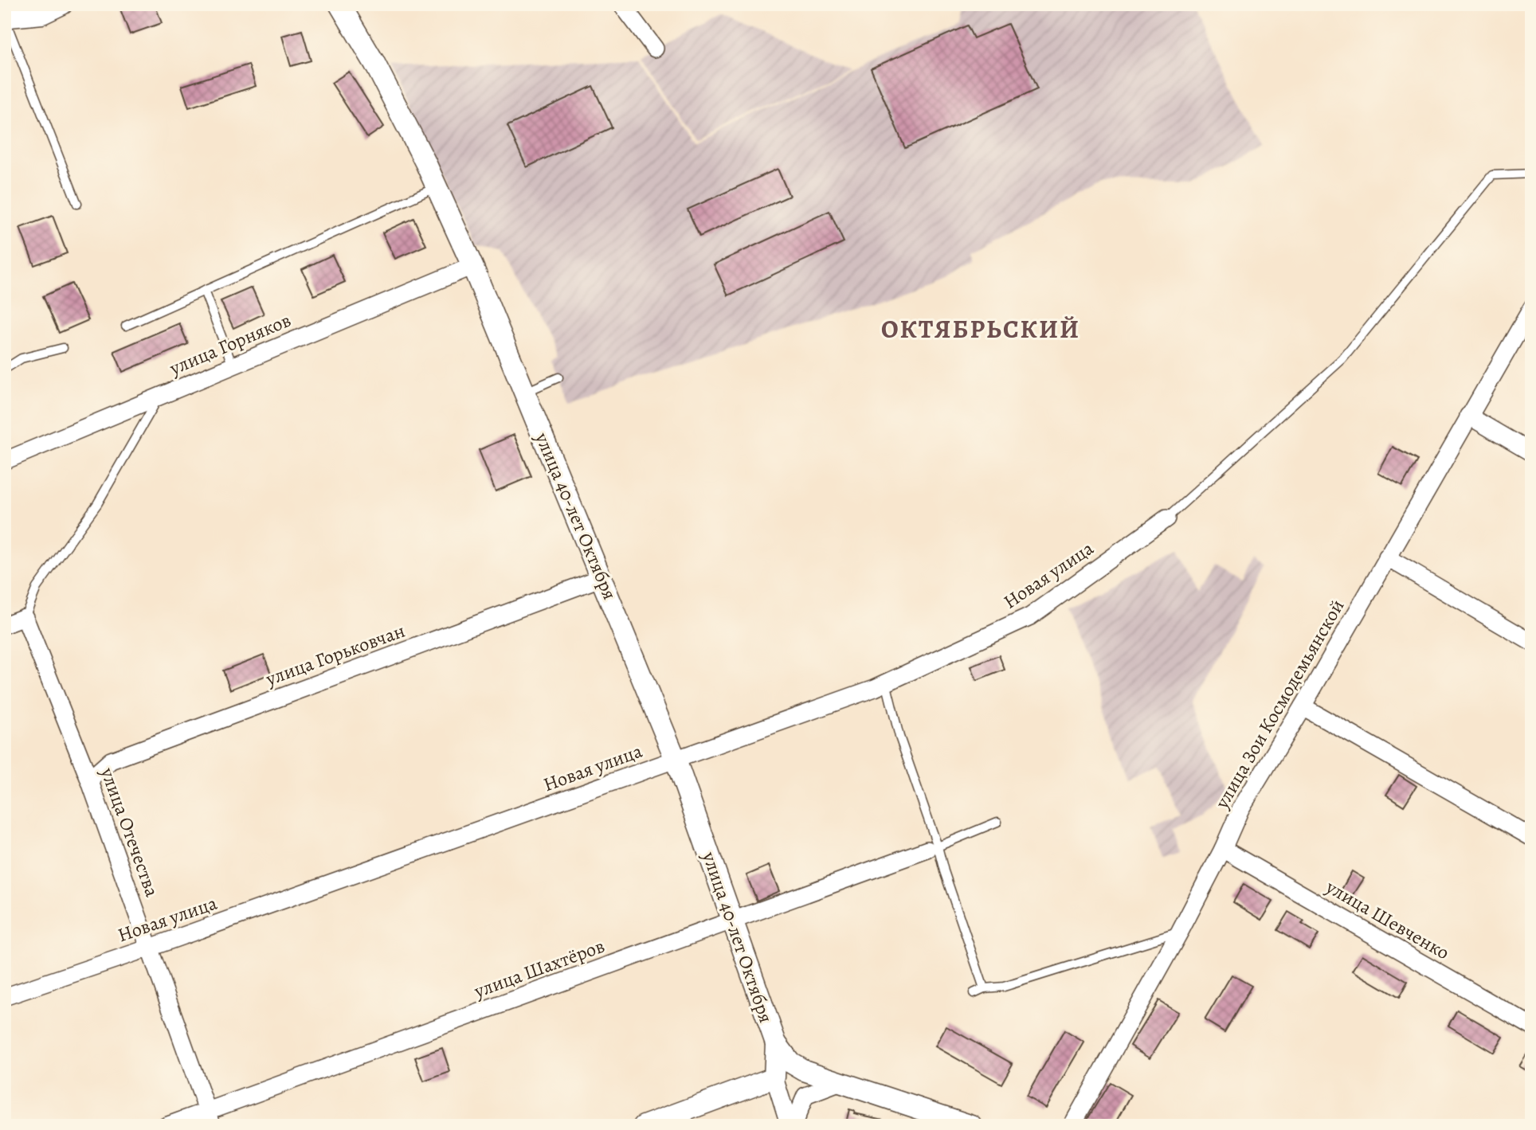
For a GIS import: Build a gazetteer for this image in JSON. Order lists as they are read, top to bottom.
{
  "streets": {
    "street": [
      "улица Горняков",
      "улица 40-лет Октября",
      "Новая улица",
      "улица Горьковчан",
      "улица Зои Космодемьянской",
      "улица Отечества",
      "улица Шевченко",
      "улица Шахтёров"
    ]
  },
  "crossings": [
    ["улица Горняков", "улица 40-лет Октября"],
    ["улица 40-лет Октября", "Новая улица"],
    ["улица 40-лет Октября", "улица Горьковчан"],
    ["улица 40-лет Октября", "улица Шахтёров"],
    ["Новая улица", "улица Отечества"],
    ["улица Горьковчан", "улица Отечества"],
    ["улица Зои Космодемьянской", "улица Шевченко"],
    ["улица Отечества", "улица Шахтёров"]
  ],
  "districts": ["ОКТЯБРЬСКИЙ"]
}
